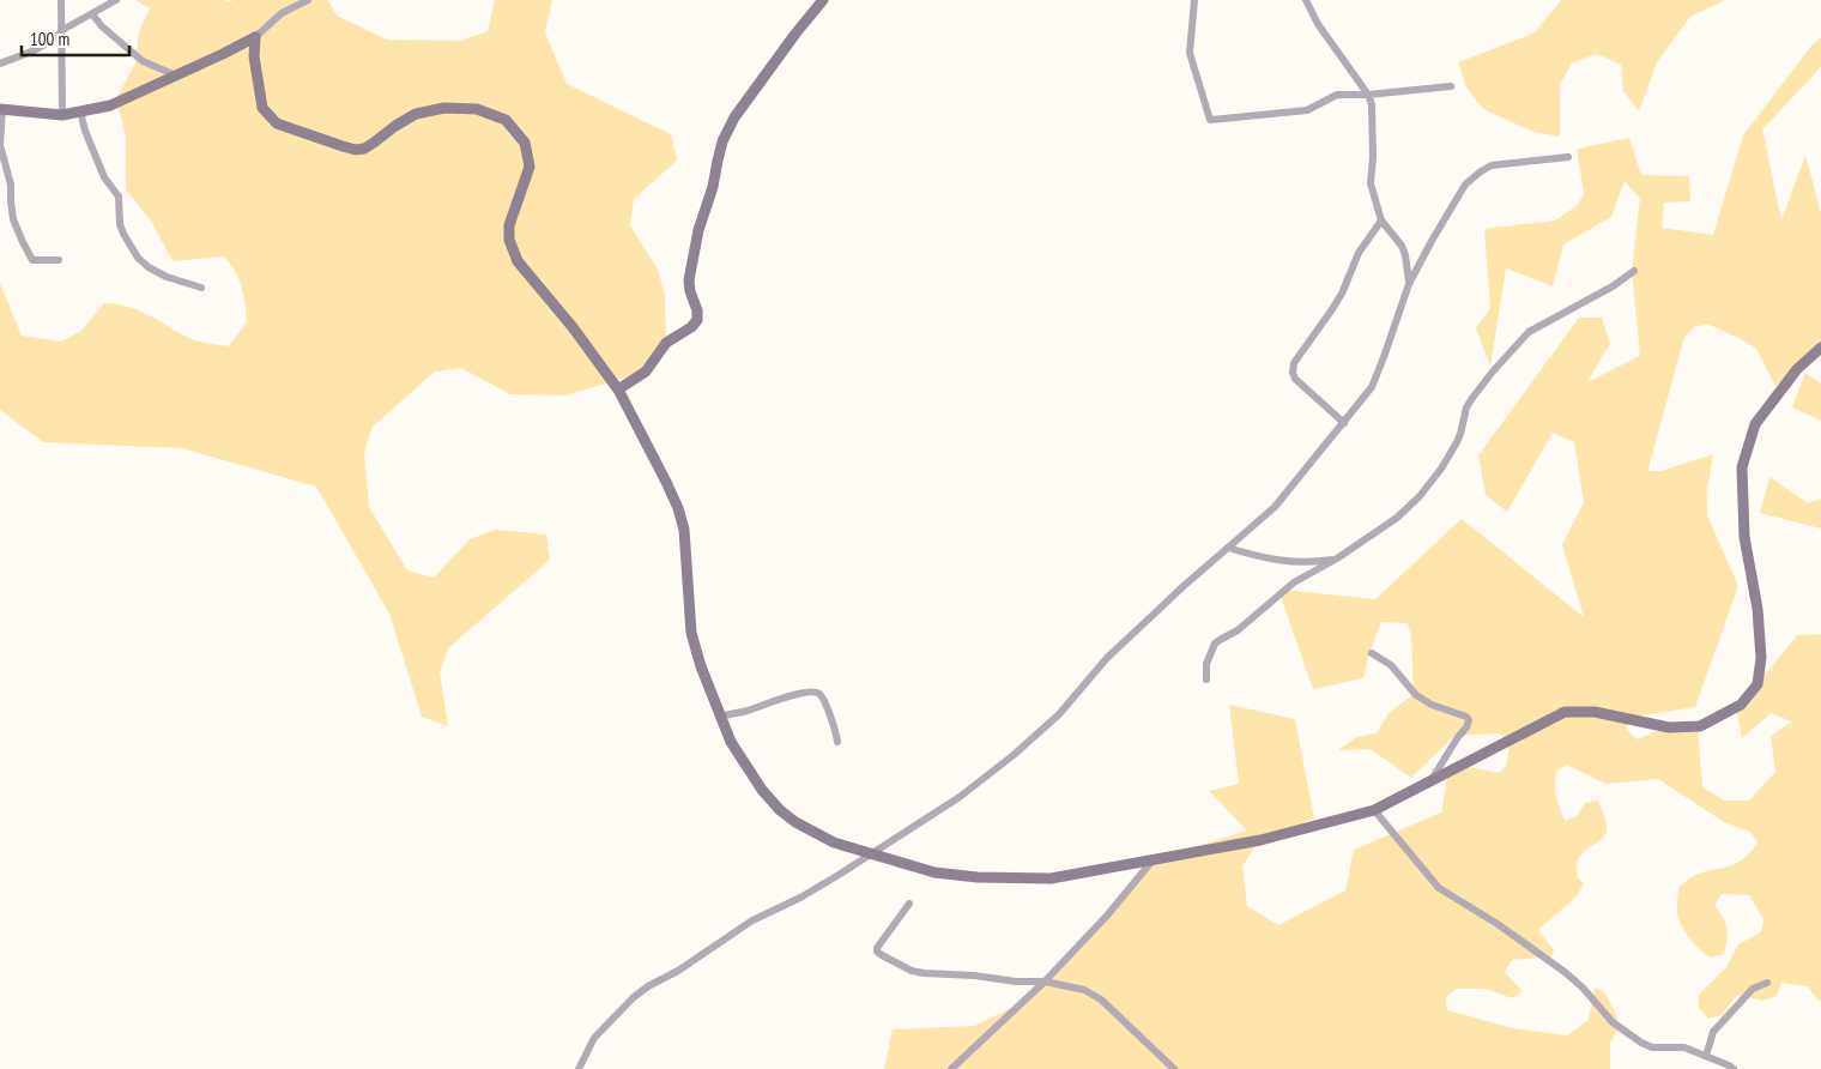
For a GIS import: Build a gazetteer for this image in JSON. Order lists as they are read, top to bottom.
{
  "scale_bar": "100 m"
}
